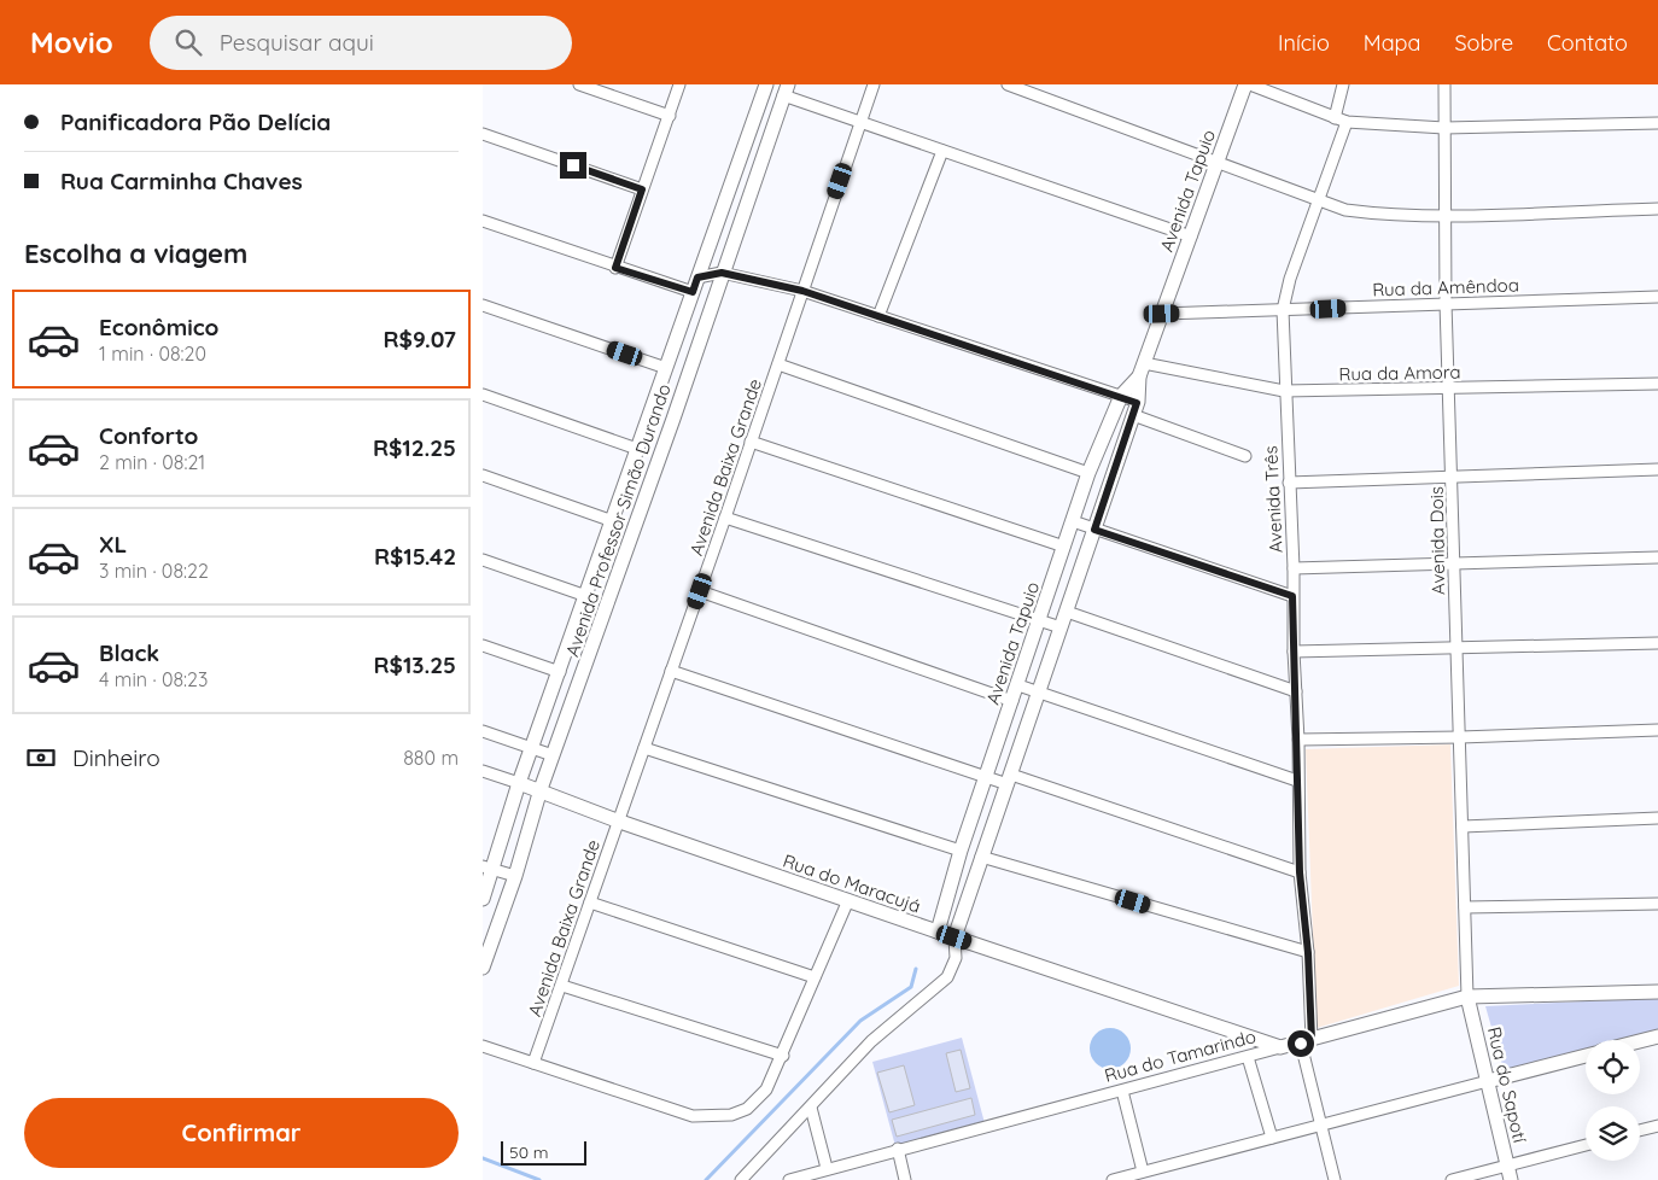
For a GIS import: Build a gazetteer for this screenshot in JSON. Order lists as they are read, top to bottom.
{
  "streets": {
    "street": [
      "Avenida Tapuio",
      "Rua da Amêndoa",
      "Rua da Amora",
      "Avenida Baixa Grande",
      "Avenida Três",
      "Avenida Professor Simão Durando",
      "Avenida Dois",
      "Rua do Maracujá",
      "Rua do Tamarindo",
      "Rua do Sapotí"
    ]
  },
  "crossings": [
    ["Avenida Tapuio", "Rua da Amêndoa"],
    ["Avenida Tapuio", "Rua da Amora"],
    ["Avenida Tapuio", "Rua do Maracujá"],
    ["Rua da Amêndoa", "Avenida Três"],
    ["Rua da Amêndoa", "Avenida Dois"],
    ["Rua da Amora", "Avenida Três"],
    ["Rua da Amora", "Avenida Dois"],
    ["Avenida Baixa Grande", "Rua do Maracujá"],
    ["Avenida Três", "Rua do Tamarindo"],
    ["Avenida Professor Simão Durando", "Rua do Maracujá"],
    ["Avenida Dois", "Rua do Tamarindo"],
    ["Avenida Dois", "Rua do Sapotí"],
    ["Rua do Maracujá", "Rua do Tamarindo"],
    ["Rua do Tamarindo", "Rua do Sapotí"]
  ],
  "scale_bar": "50 m",
  "page": {
    "header": "Movio",
    "search": "Pesquisar aqui",
    "nav": [
      "Início",
      "Mapa",
      "Sobre",
      "Contato"
    ],
    "banner": ["Panificadora Pão Delícia", "Rua Carminha Chaves"],
    "heading": "Escolha a viagem",
    "list": [
      {
        "name": "Econômico",
        "note": "1 min · 08:20",
        "value": "R$9.07"
      },
      {
        "name": "Conforto",
        "note": "2 min · 08:21",
        "value": "R$12.25"
      },
      {
        "name": "XL",
        "note": "3 min · 08:22",
        "value": "R$15.42"
      },
      {
        "name": "Black",
        "note": "4 min · 08:23",
        "value": "R$13.25"
      }
    ],
    "pay": ["Dinheiro", "880 m"],
    "buttons": "Confirmar",
    "scale": "50 m"
  }
}
